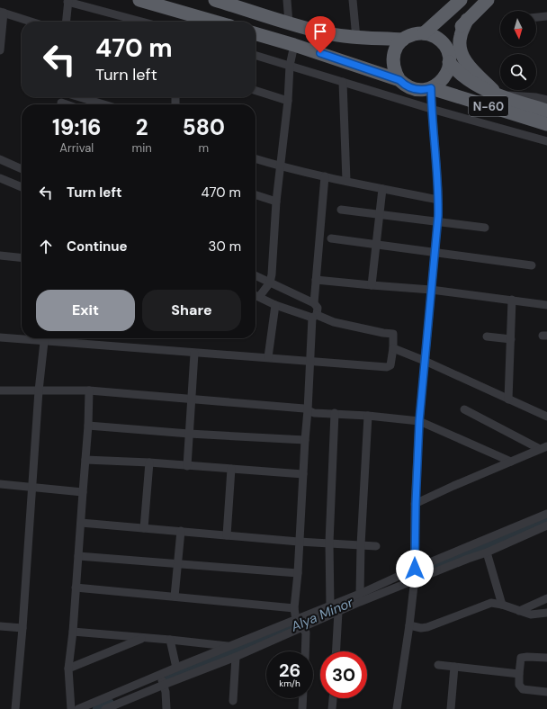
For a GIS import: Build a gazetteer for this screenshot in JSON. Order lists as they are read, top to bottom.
{
  "streets": {
    "highway": ["N-60"]
  },
  "water": ["Alya Minor"],
  "north": "bottom",
  "page": {
    "turn": ["470 m", "Turn left"],
    "eta": [
      "19:16",
      "Arrival",
      "2",
      "min",
      "580",
      "m"
    ],
    "list": [
      {
        "name": "Turn left",
        "value": "470 m"
      },
      {
        "name": "Continue",
        "value": "30 m"
      }
    ],
    "buttons": ["Exit", "Share"],
    "speed": "26 km/h",
    "limit": "30"
  }
}
